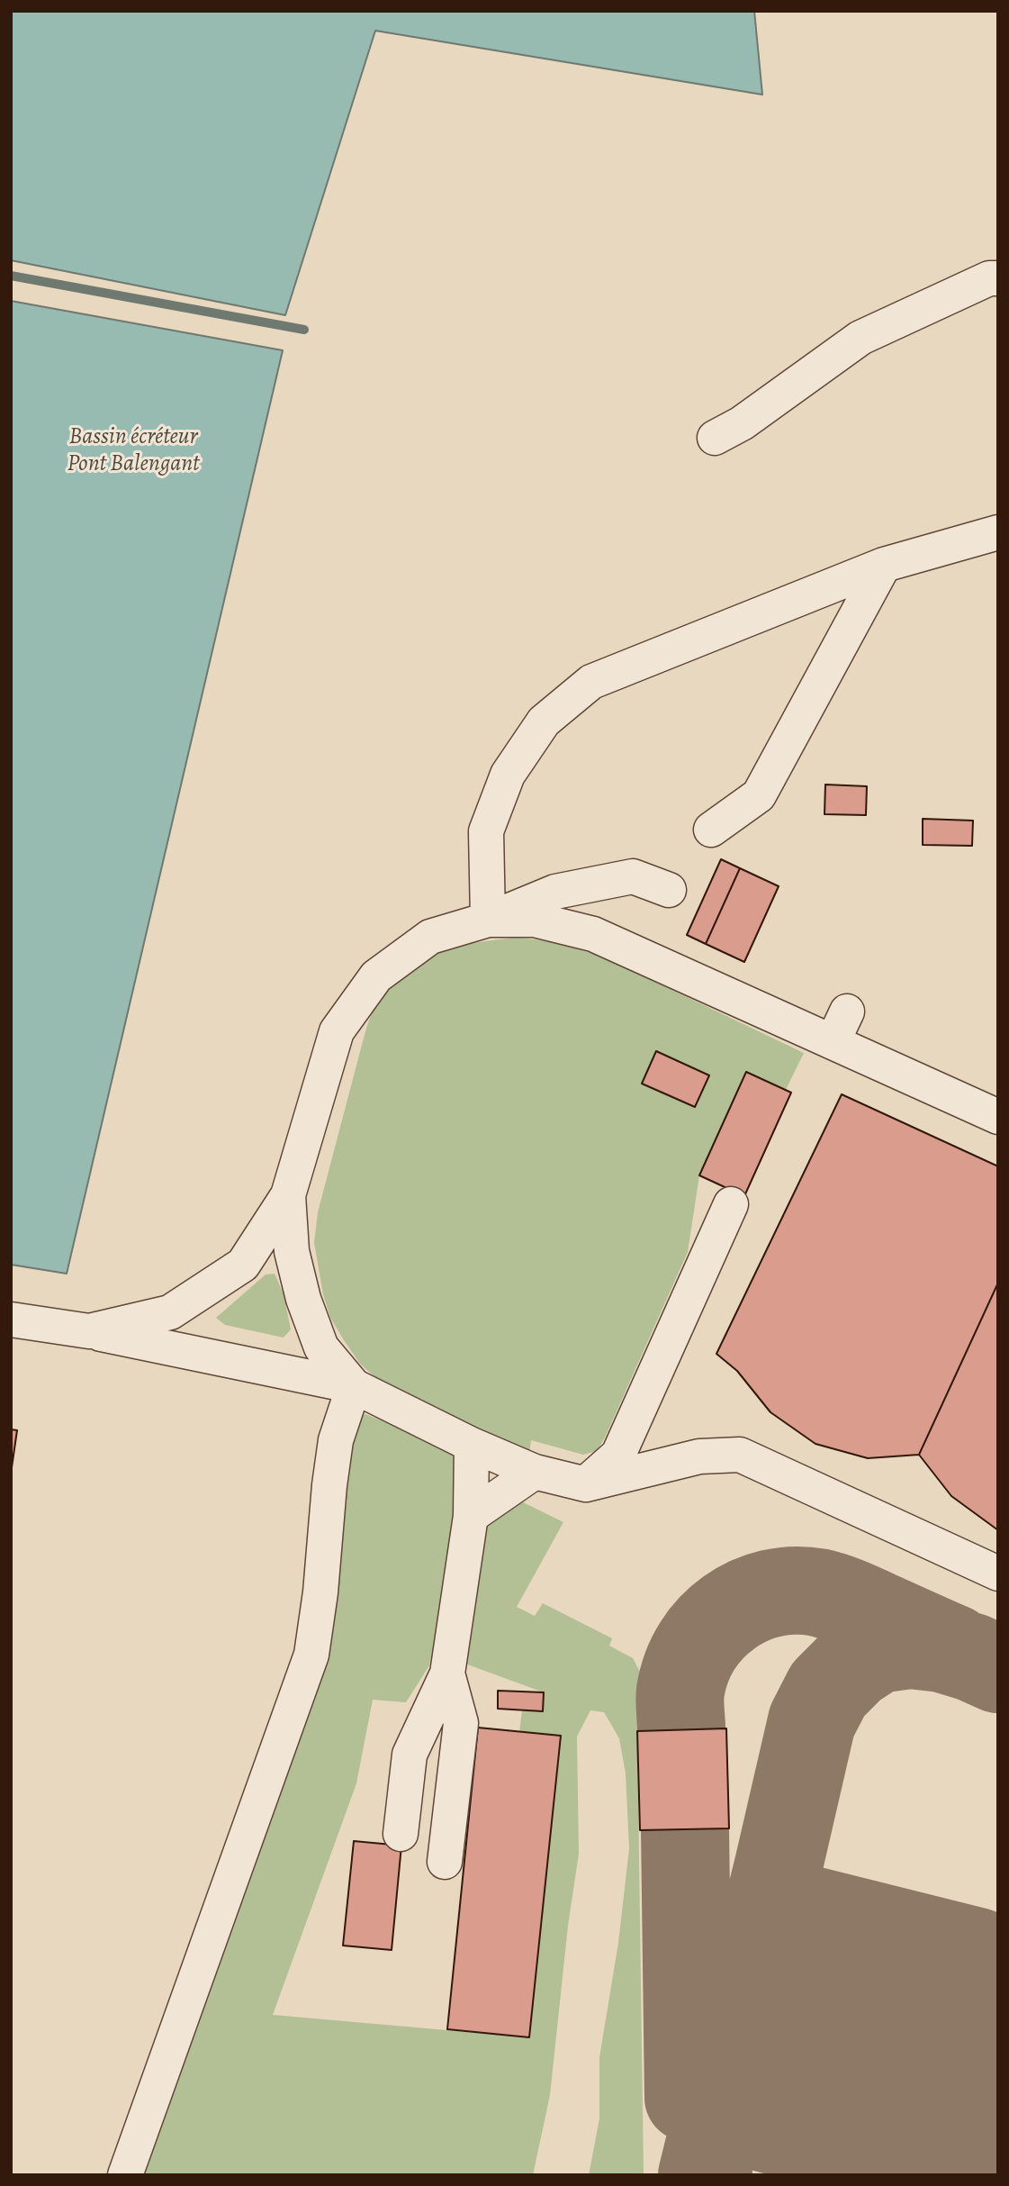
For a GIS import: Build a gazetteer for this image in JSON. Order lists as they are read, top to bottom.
{
  "water": ["Bassin écréteur Pont Balengant"]
}
